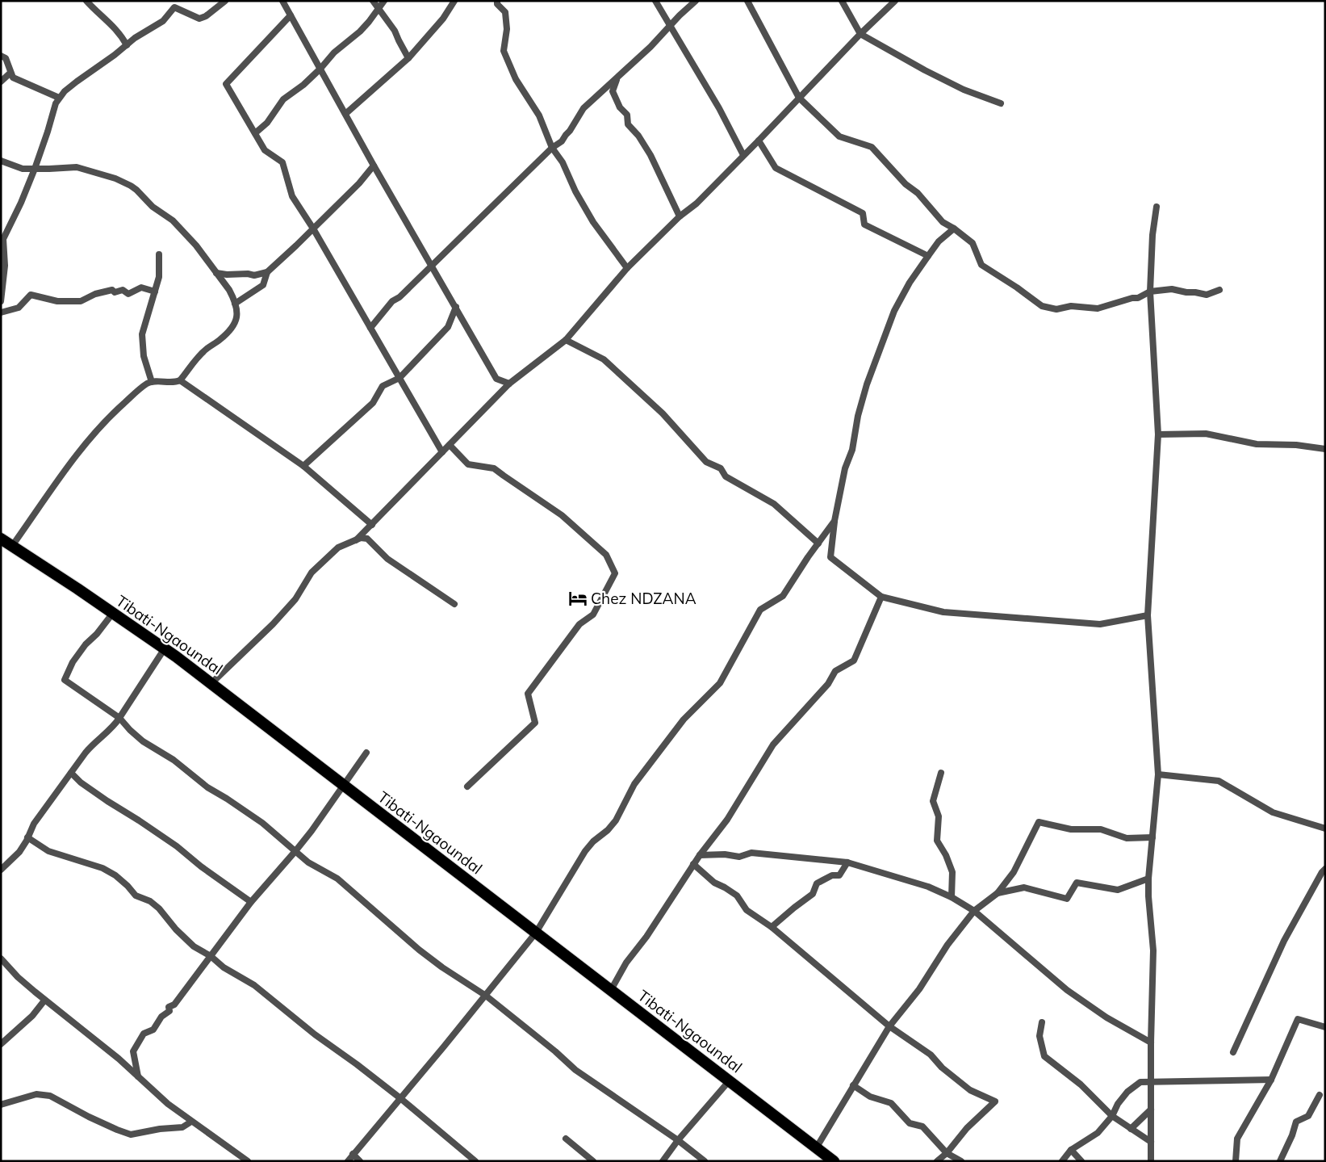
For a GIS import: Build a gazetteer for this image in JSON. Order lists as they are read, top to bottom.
{
  "streets": {
    "highway": ["Tibati-Ngaoundal"]
  },
  "places": {
    "hotel": ["Chez NDZANA"]
  }
}
